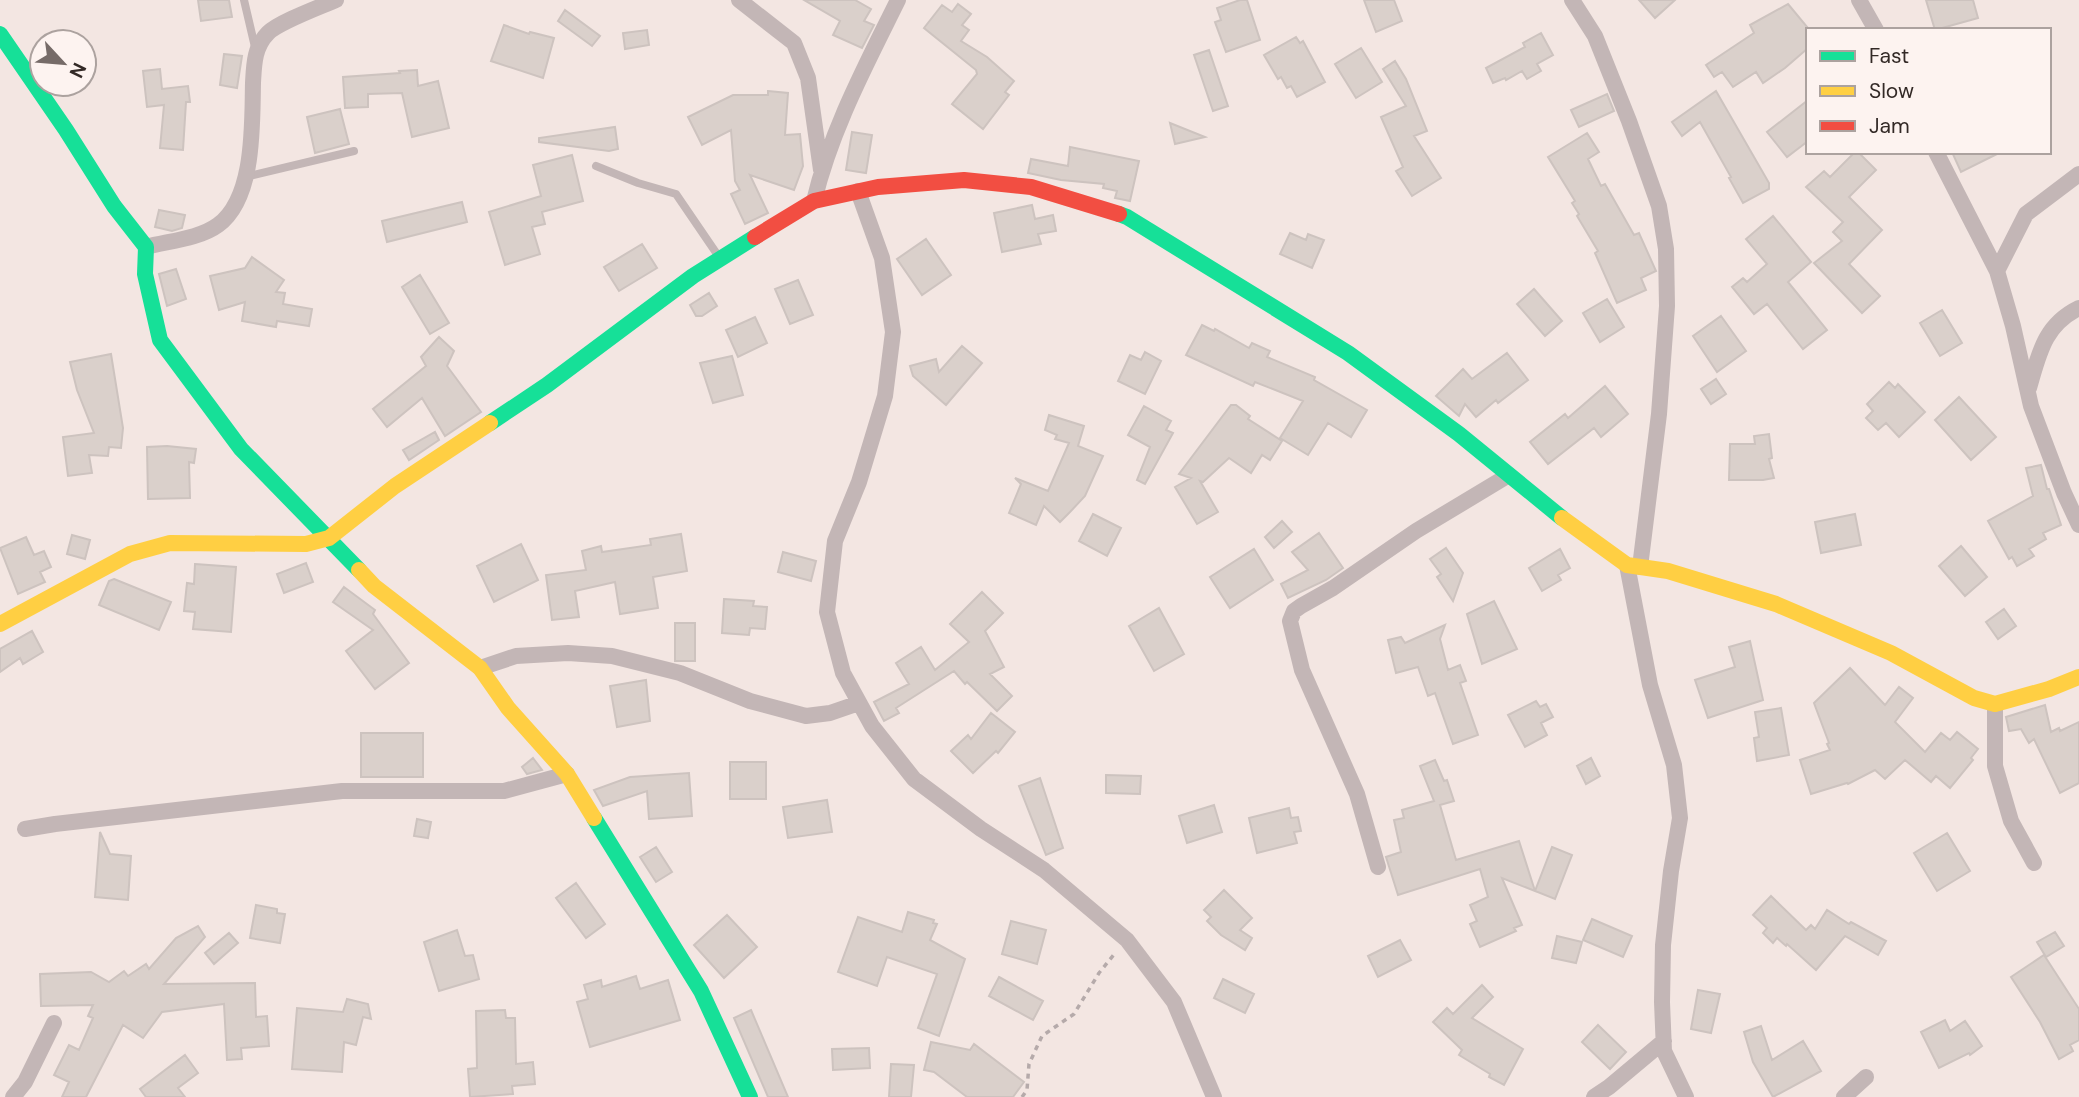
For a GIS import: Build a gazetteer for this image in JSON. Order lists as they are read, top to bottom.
{
  "legend": ["Fast", "Slow", "Jam"],
  "north": "bottom right"
}
